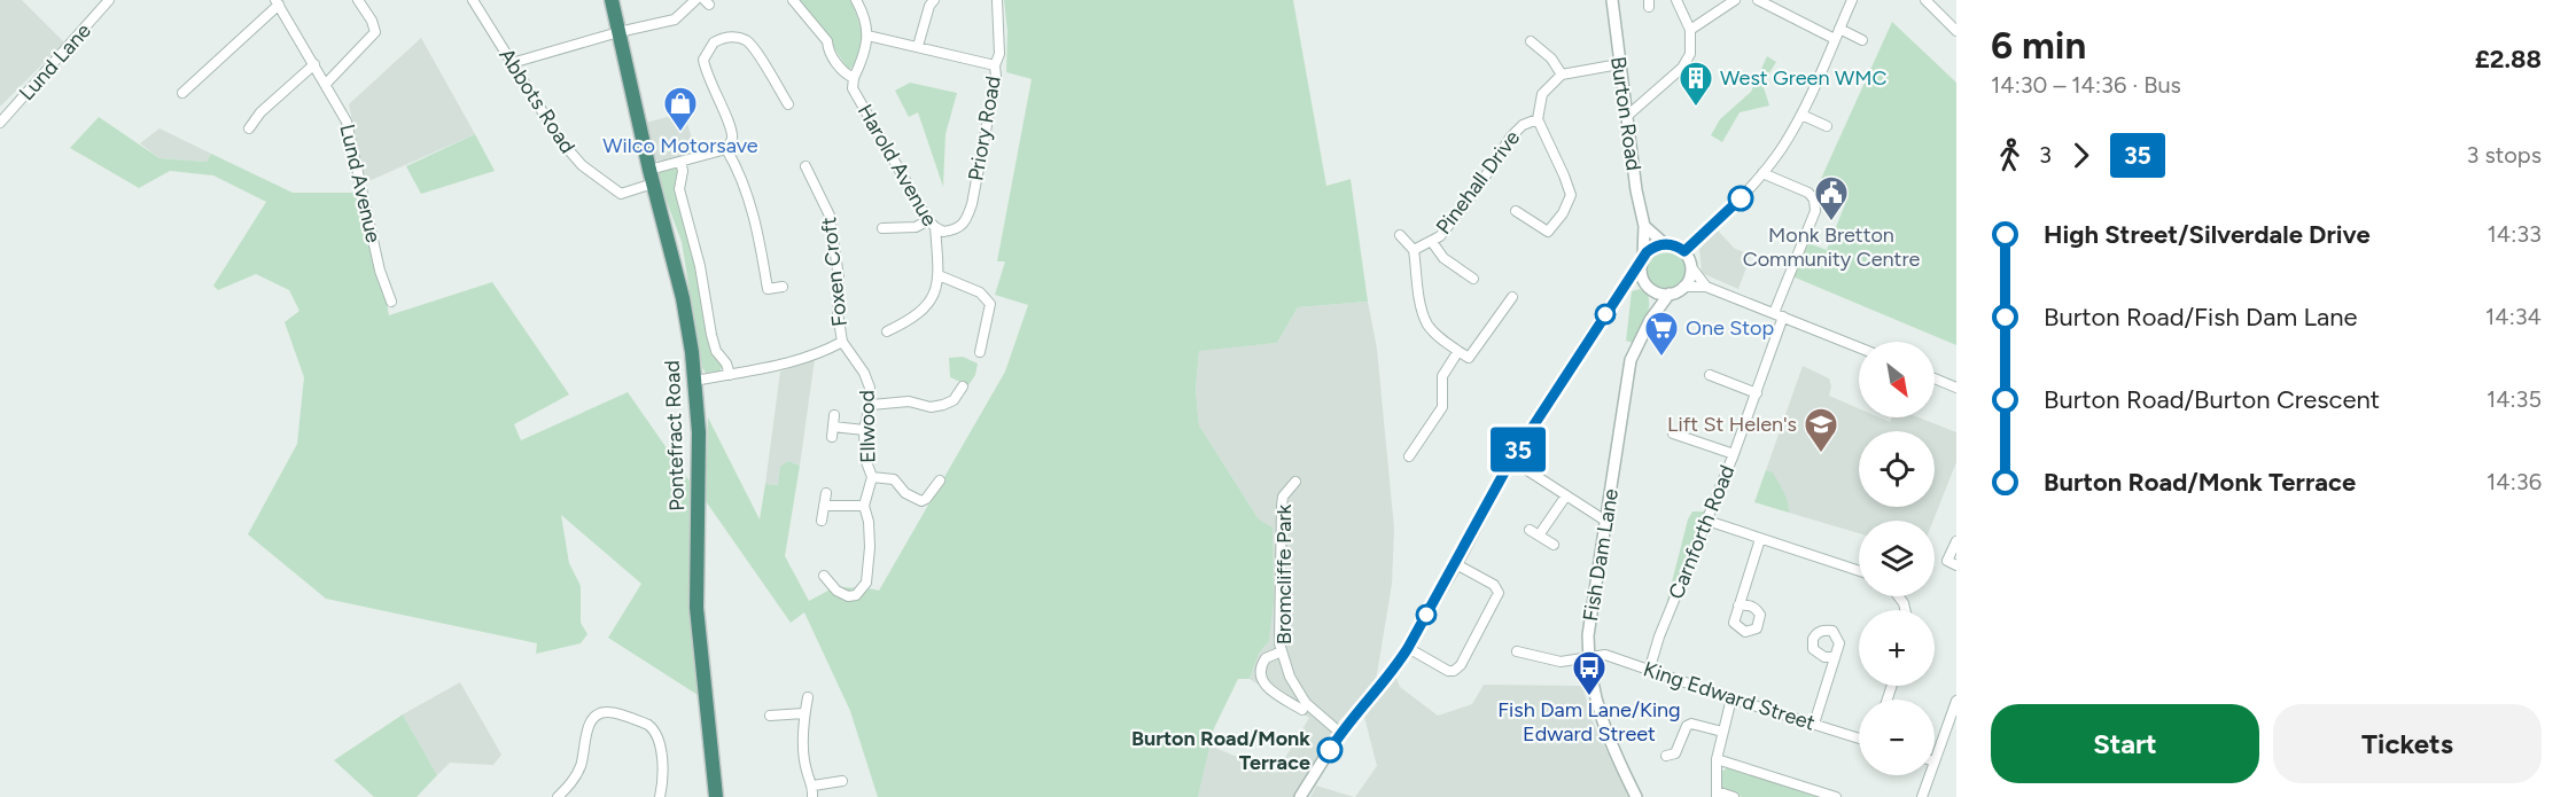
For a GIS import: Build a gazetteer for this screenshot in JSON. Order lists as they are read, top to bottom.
{
  "streets": {
    "highway": ["Pontefract Road"],
    "street": [
      "Lund Lane",
      "Abbots Road",
      "Burton Road",
      "Priory Road",
      "Harold Avenue",
      "Pinehall Drive",
      "Lund Avenue",
      "Foxen Croft",
      "Ellwood",
      "Carnforth Road",
      "Fish Dam Lane",
      "Bromcliffe Park",
      "King Edward Street"
    ]
  },
  "crossings": [
    ["Abbots Road", "Pontefract Road"],
    ["Burton Road", "Fish Dam Lane"],
    ["Priory Road", "Harold Avenue"],
    ["Foxen Croft", "Ellwood"],
    ["Carnforth Road", "King Edward Street"],
    ["Fish Dam Lane", "King Edward Street"]
  ],
  "places": {
    "building": ["West Green WMC"],
    "shop": ["Wilco Motorsave"],
    "public building": ["Monk Bretton Community Centre"],
    "supermarket": ["One Stop"],
    "school or university": ["Lift St Helen's"],
    "bus stop": ["Fish Dam Lane/King Edward Street"],
    "other": ["Burton Road/Monk Terrace"]
  },
  "lines": ["bus line 35"],
  "north": "bottom right",
  "page": {
    "on_map": "35",
    "heading": ["6 min", "14:30 – 14:36 · Bus", "£2.88"],
    "legs": ["3", "35", "3 stops"],
    "list": [
      {
        "name": "High Street/Silverdale Drive",
        "value": "14:33"
      },
      {
        "name": "Burton Road/Fish Dam Lane",
        "value": "14:34"
      },
      {
        "name": "Burton Road/Burton Crescent",
        "value": "14:35"
      },
      {
        "name": "Burton Road/Monk Terrace",
        "value": "14:36"
      }
    ],
    "map_buttons": ["+", "−"],
    "buttons": ["Start", "Tickets"]
  }
}
